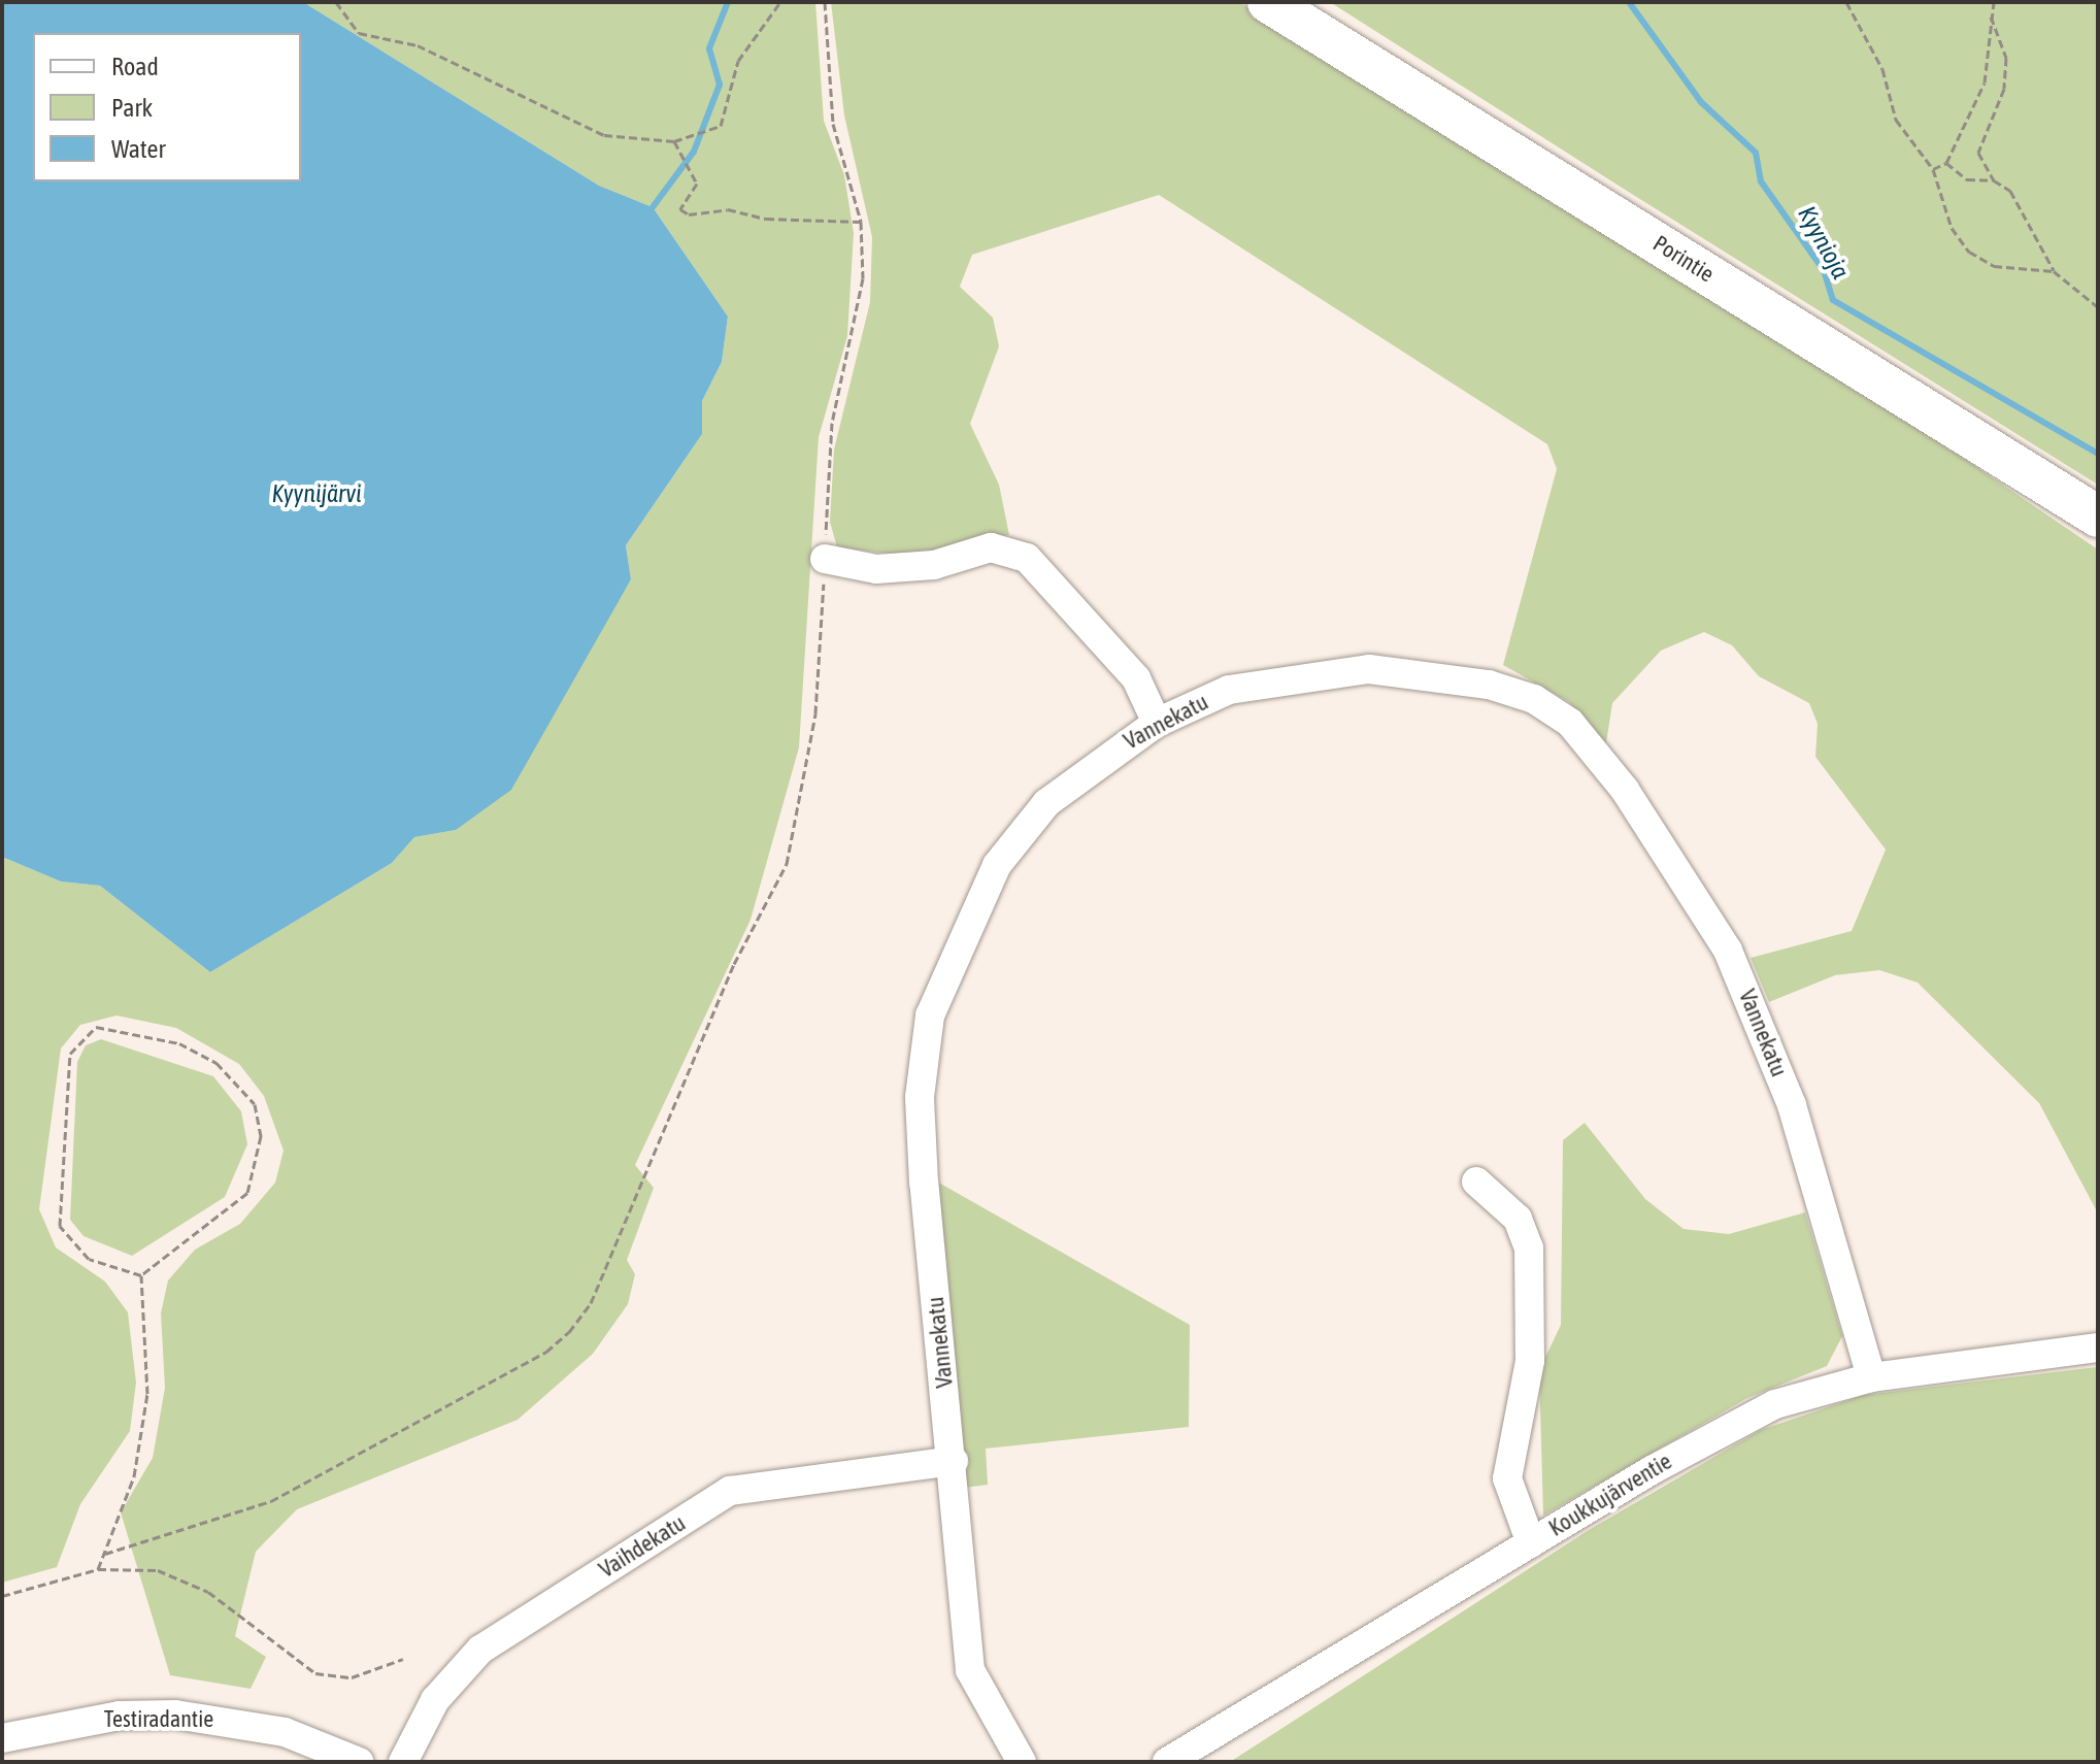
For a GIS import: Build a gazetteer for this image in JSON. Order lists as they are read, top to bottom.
{
  "streets": {
    "highway": ["Porintie"],
    "street": [
      "Vannekatu",
      "Koukkujärventie",
      "Vaihdekatu",
      "Testiradantie"
    ]
  },
  "crossings": [
    ["Vannekatu", "Koukkujärventie"],
    ["Vannekatu", "Vaihdekatu"]
  ],
  "water": ["Kyynioja", "Kyynijärvi"],
  "legend": ["Road", "Park", "Water"]
}
